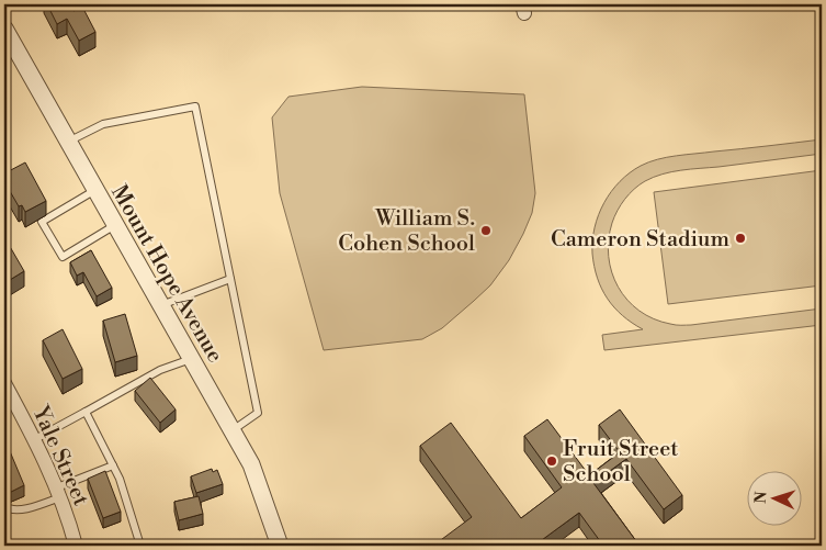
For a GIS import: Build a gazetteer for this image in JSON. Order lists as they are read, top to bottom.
{
  "streets": {
    "street": ["Mount Hope Avenue", "Yale Street"]
  },
  "places": ["William S. Cohen School", "Cameron Stadium", "Fruit Street School"],
  "north": "left"
}
